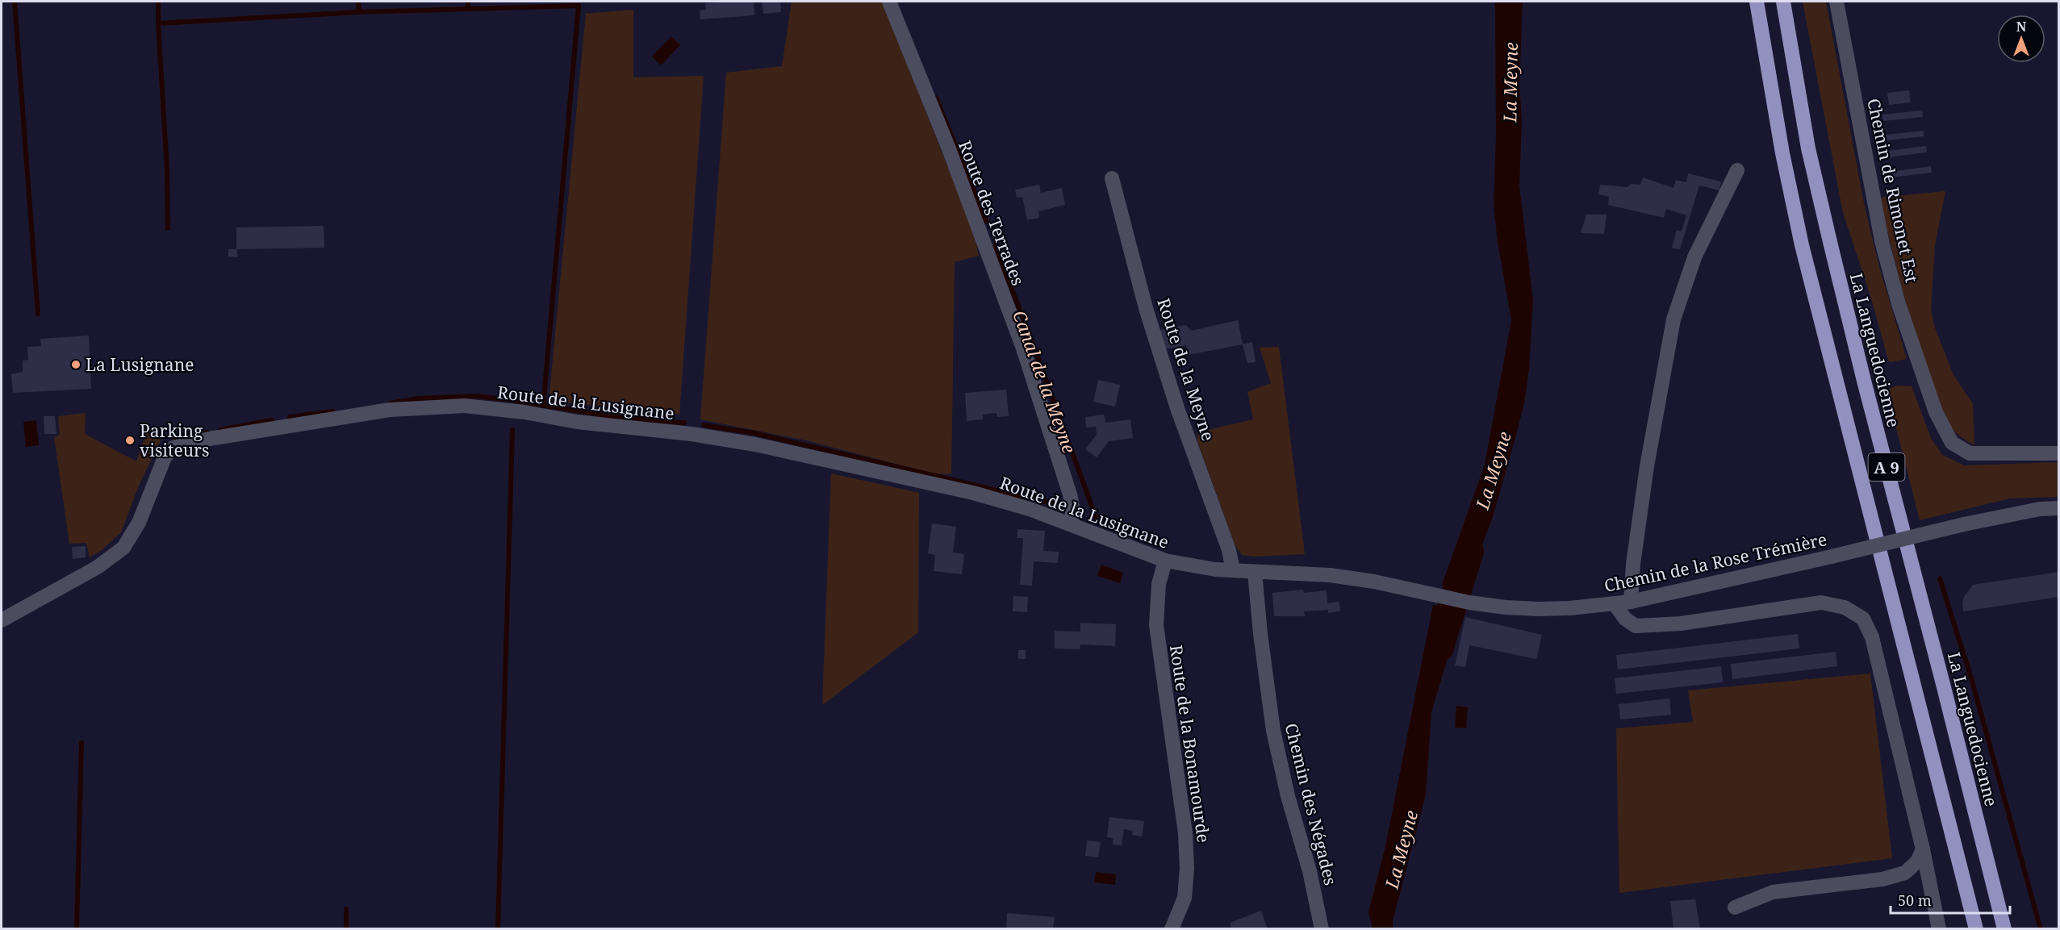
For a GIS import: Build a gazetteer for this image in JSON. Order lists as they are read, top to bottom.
{
  "streets": {
    "highway": ["La Languedocienne", "A 9"],
    "street": [
      "Chemin de Rimonet Est",
      "Route des Terrades",
      "Route de la Meyne",
      "Route de la Lusignane",
      "Chemin de la Rose Trémière",
      "Route de la Bonamourde",
      "Chemin des Négades"
    ]
  },
  "crossings": [
    ["Route des Terrades", "Route de la Lusignane"],
    ["Route de la Meyne", "Route de la Lusignane"],
    ["Route de la Meyne", "Chemin de la Rose Trémière"],
    ["Route de la Lusignane", "Chemin de la Rose Trémière"],
    ["Route de la Lusignane", "Route de la Bonamourde"],
    ["Chemin de la Rose Trémière", "Chemin des Négades"]
  ],
  "water": ["La Meyne", "Canal de la Meyne"],
  "places": ["La Lusignane", "Parking visiteurs"],
  "scale_bar": "50 m",
  "north": "top"
}
